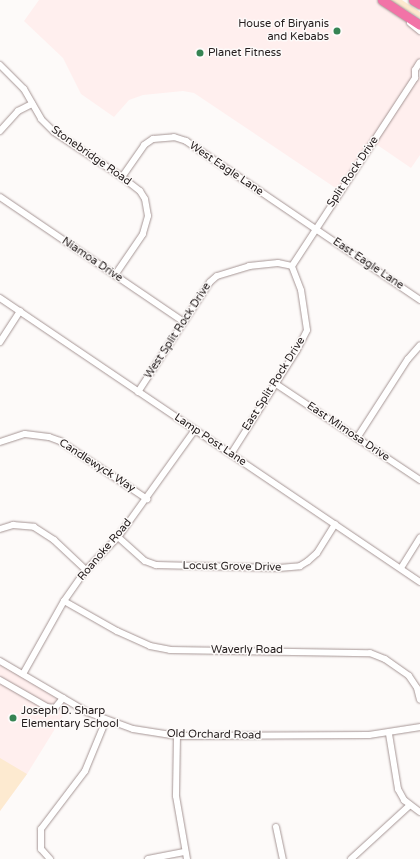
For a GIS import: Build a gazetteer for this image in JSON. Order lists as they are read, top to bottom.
{
  "streets": {
    "street": [
      "Stonebridge Road",
      "West Eagle Lane",
      "Split Rock Drive",
      "Niamoa Drive",
      "East Eagle Lane",
      "West Split Rock Drive",
      "East Split Rock Drive",
      "East Mimosa Drive",
      "Lamp Post Lane",
      "Candlewyck Way",
      "Roanoke Road",
      "Locust Grove Drive",
      "Waverly Road",
      "Old Orchard Road"
    ]
  },
  "crossings": [
    ["Stonebridge Road", "West Eagle Lane"],
    ["Stonebridge Road", "Niamoa Drive"],
    ["West Eagle Lane", "Split Rock Drive"],
    ["West Eagle Lane", "East Eagle Lane"],
    ["Split Rock Drive", "East Eagle Lane"],
    ["Split Rock Drive", "West Split Rock Drive"],
    ["Split Rock Drive", "East Split Rock Drive"],
    ["Niamoa Drive", "West Split Rock Drive"],
    ["West Split Rock Drive", "East Split Rock Drive"],
    ["West Split Rock Drive", "Lamp Post Lane"],
    ["East Split Rock Drive", "East Mimosa Drive"],
    ["East Split Rock Drive", "Lamp Post Lane"],
    ["Lamp Post Lane", "Roanoke Road"],
    ["Lamp Post Lane", "Locust Grove Drive"],
    ["Candlewyck Way", "Roanoke Road"],
    ["Roanoke Road", "Locust Grove Drive"],
    ["Roanoke Road", "Waverly Road"],
    ["Roanoke Road", "Old Orchard Road"]
  ],
  "places": ["House of Biryanis and Kebabs", "Planet Fitness", "Joseph D. Sharp Elementary School"]
}
